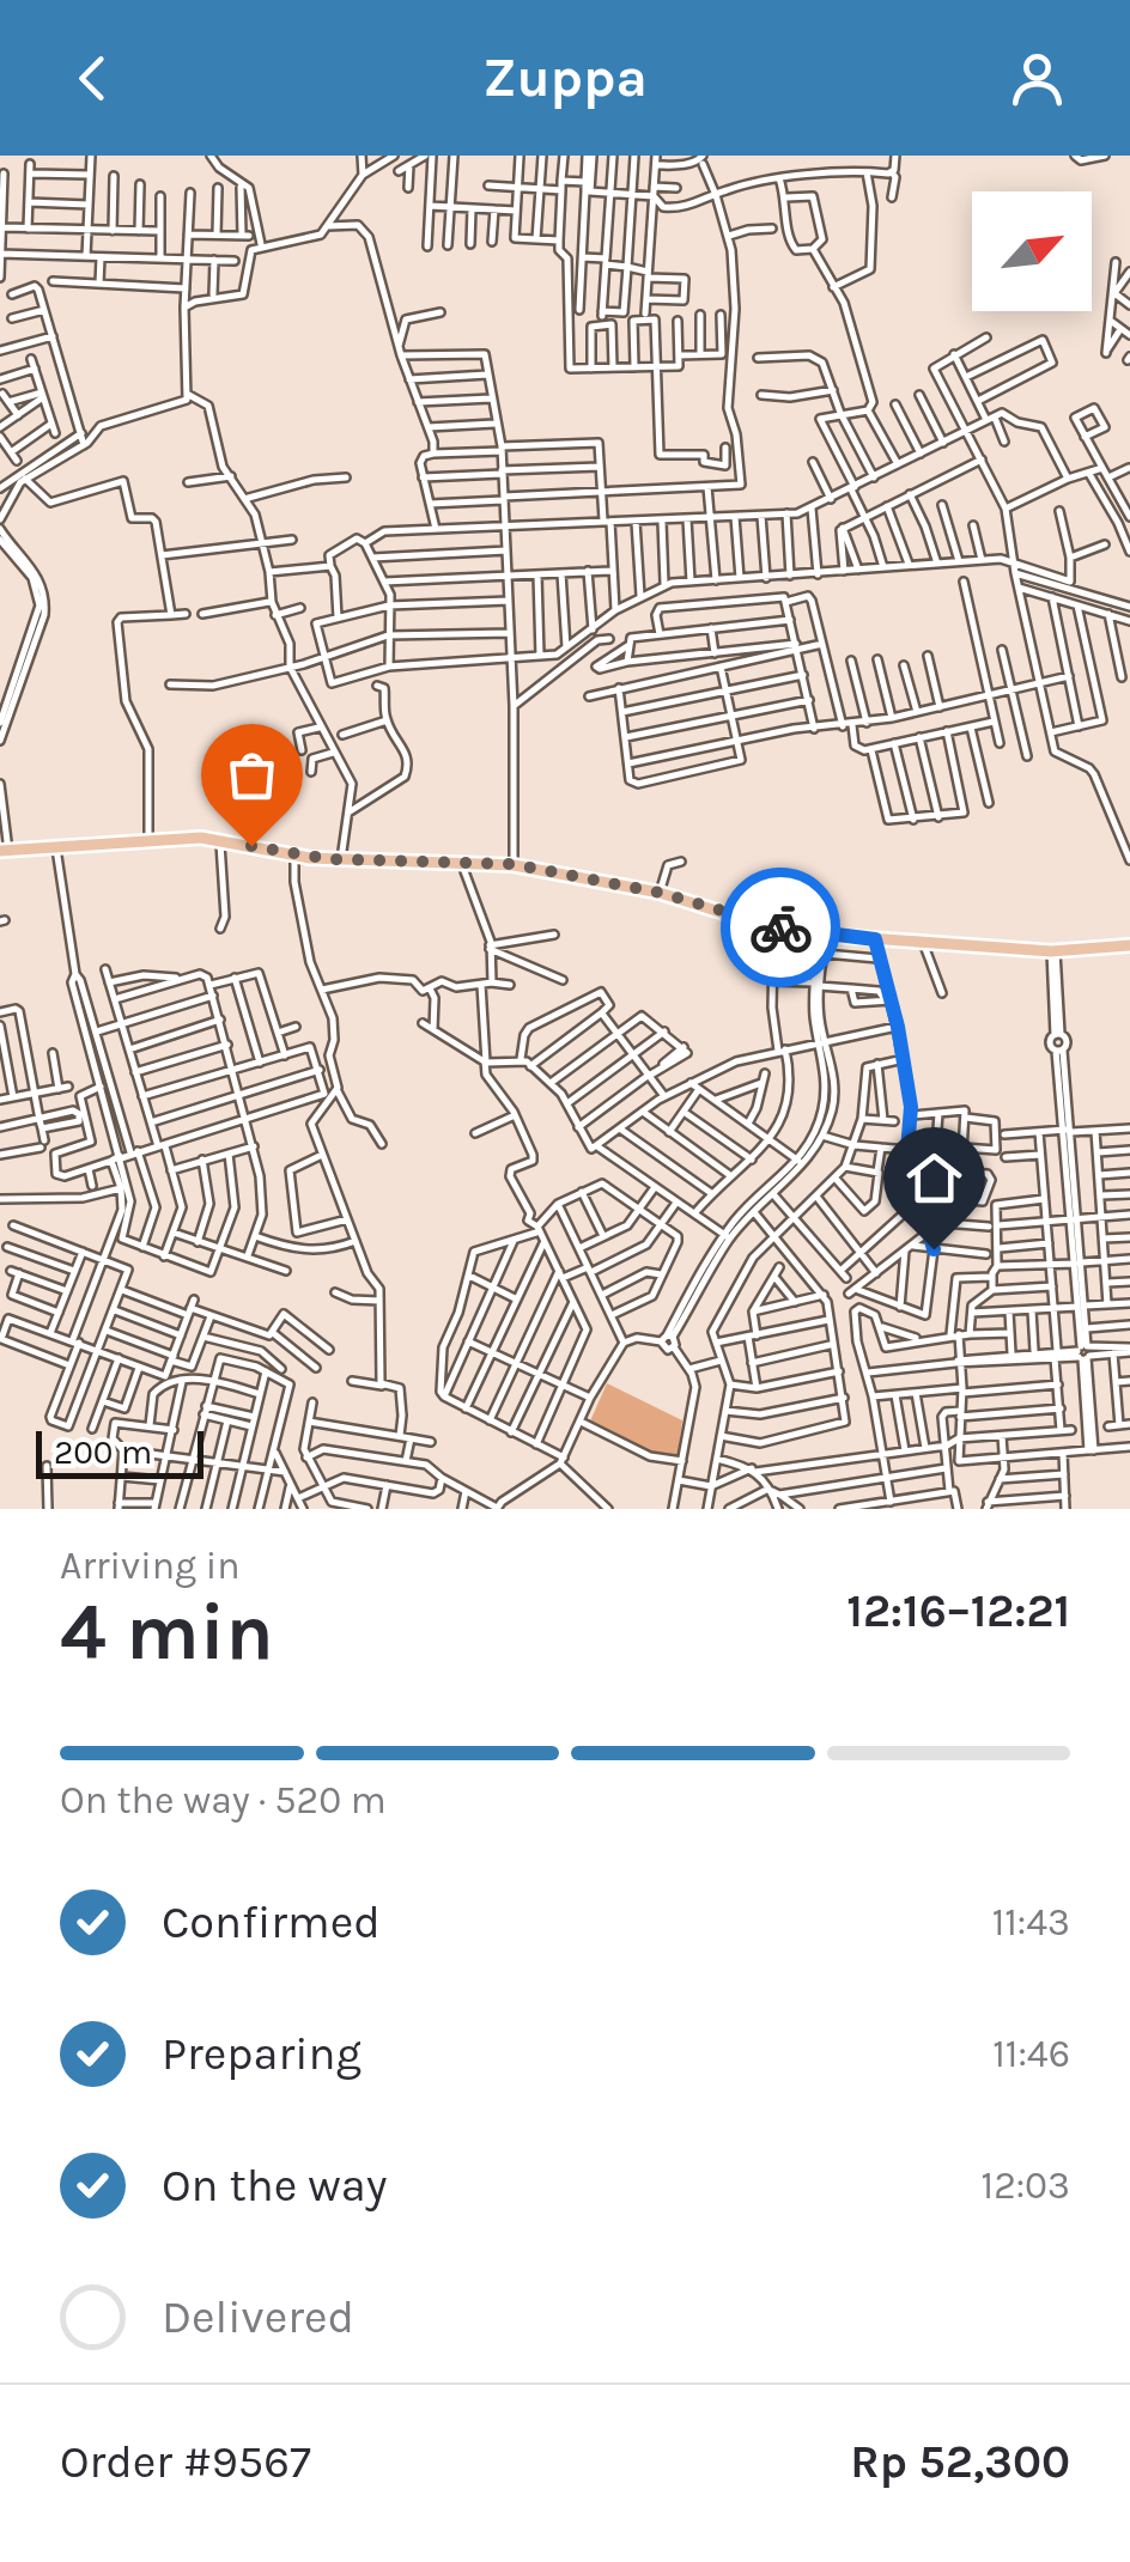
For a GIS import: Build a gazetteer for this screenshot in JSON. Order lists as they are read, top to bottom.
{
  "scale_bar": "200 m",
  "north": "top right",
  "page": {
    "header": "Zuppa",
    "scale": "200 m",
    "heading": ["4 min", "Arriving in", "12:16–12:21"],
    "panel": ["Order #9567", "Rp 52,300"],
    "bar": "On the way · 520 m",
    "list": [
      ["Confirmed", "11:43"],
      ["Preparing", "11:46"],
      ["On the way", "12:03"],
      "Delivered"
    ]
  }
}
